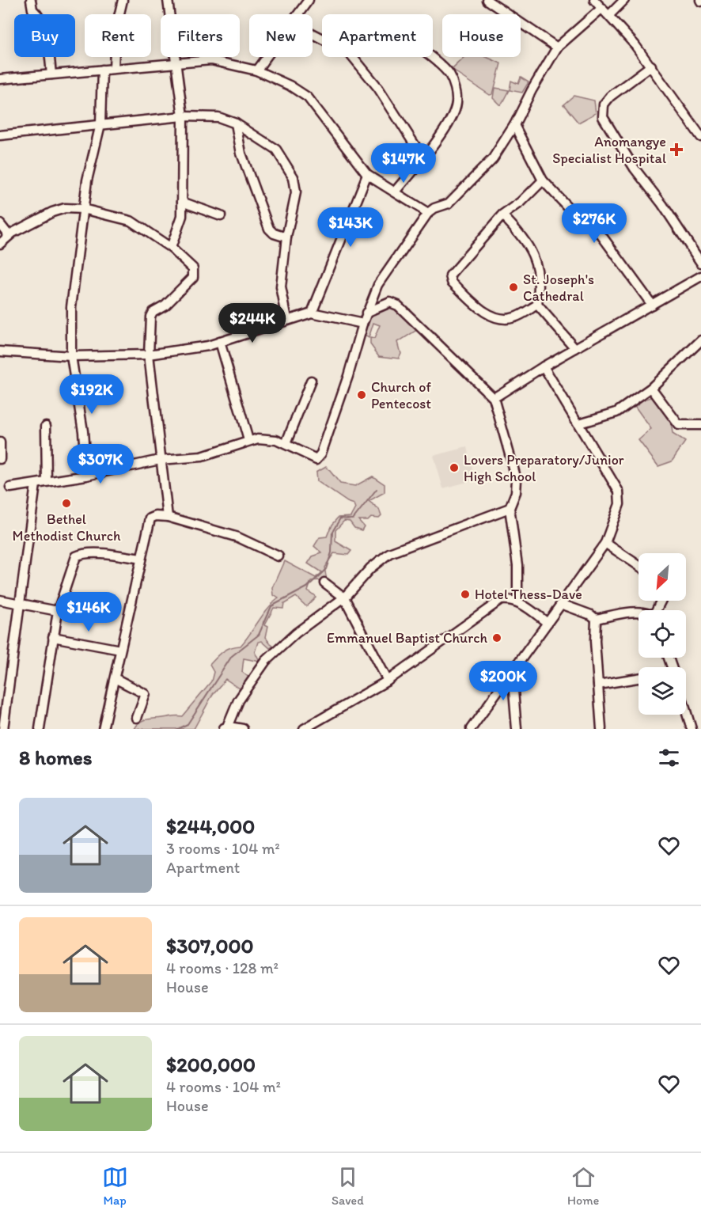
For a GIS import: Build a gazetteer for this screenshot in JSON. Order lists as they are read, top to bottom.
{
  "places": {
    "health": ["Anomangye Specialist Hospital"],
    "other": [
      "St. Joseph's Cathedral",
      "Church of Pentecost",
      "Lovers Preparatory/Junior High School",
      "Bethel Methodist Church",
      "Hotel Thess-Dave",
      "Emmanuel Baptist Church"
    ]
  },
  "north": "bottom left",
  "page": {
    "chip": [
      "Buy",
      "Rent",
      "Filters",
      "New",
      "Apartment",
      "House"
    ],
    "price": [
      "$147K",
      "$276K",
      "$143K",
      "$244K",
      "$192K",
      "$307K",
      "$146K",
      "$200K"
    ],
    "heading": "8 homes",
    "list": [
      {
        "name": "$244,000",
        "note": "3 rooms · 104 m² · Apartment"
      },
      {
        "name": "$307,000",
        "note": "4 rooms · 128 m² · House"
      },
      {
        "name": "$200,000",
        "note": "4 rooms · 104 m² · House"
      }
    ],
    "tabs": ["Map", "Saved", "Home"]
  }
}
